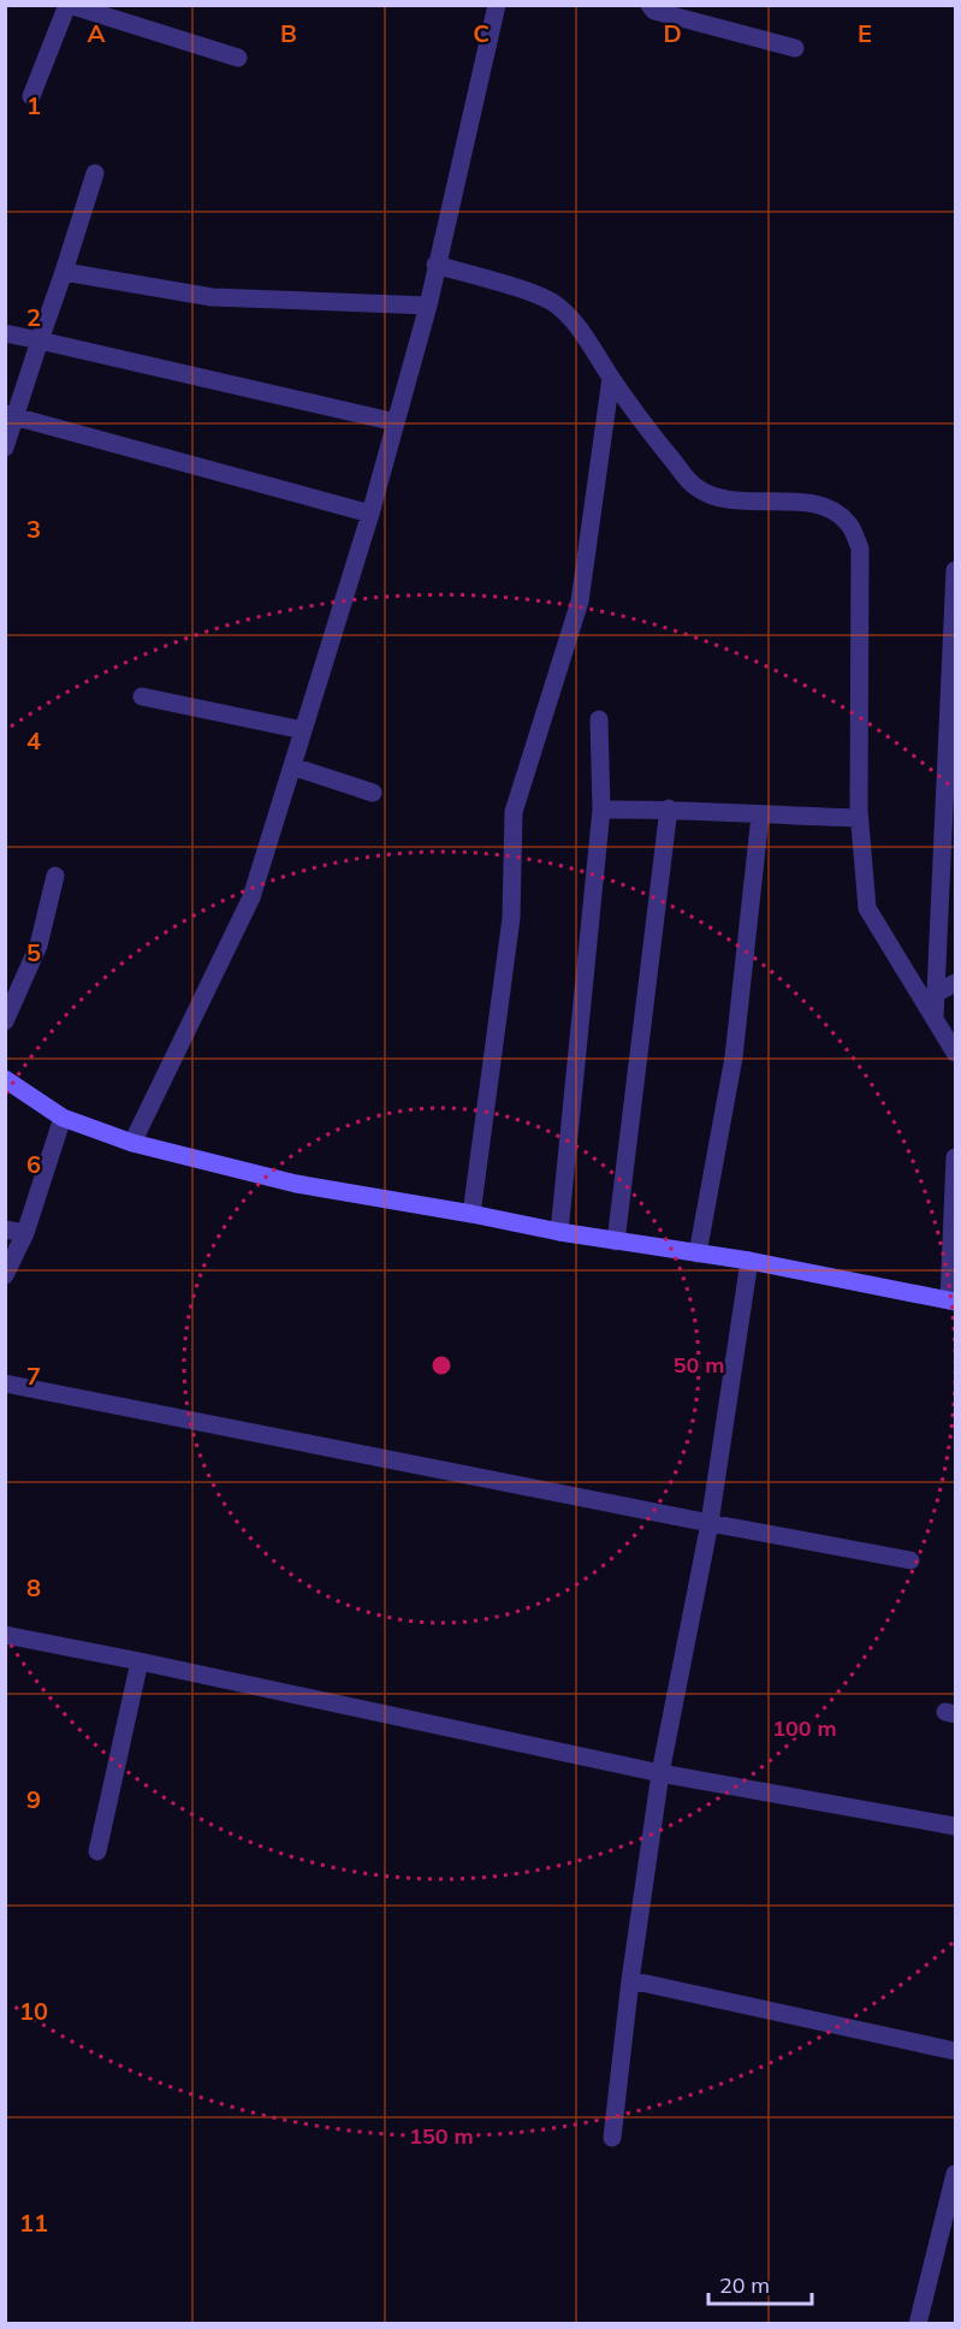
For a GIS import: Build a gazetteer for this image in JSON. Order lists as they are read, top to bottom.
{
  "scale_bar": "20 m",
  "grid": {
    "columns": [
      "A",
      "B",
      "C",
      "D",
      "E"
    ],
    "rows": [
      "1",
      "2",
      "3",
      "4",
      "5",
      "6",
      "7",
      "8",
      "9",
      "10",
      "11"
    ]
  },
  "rings": ["50 m", "100 m", "150 m"]
}
